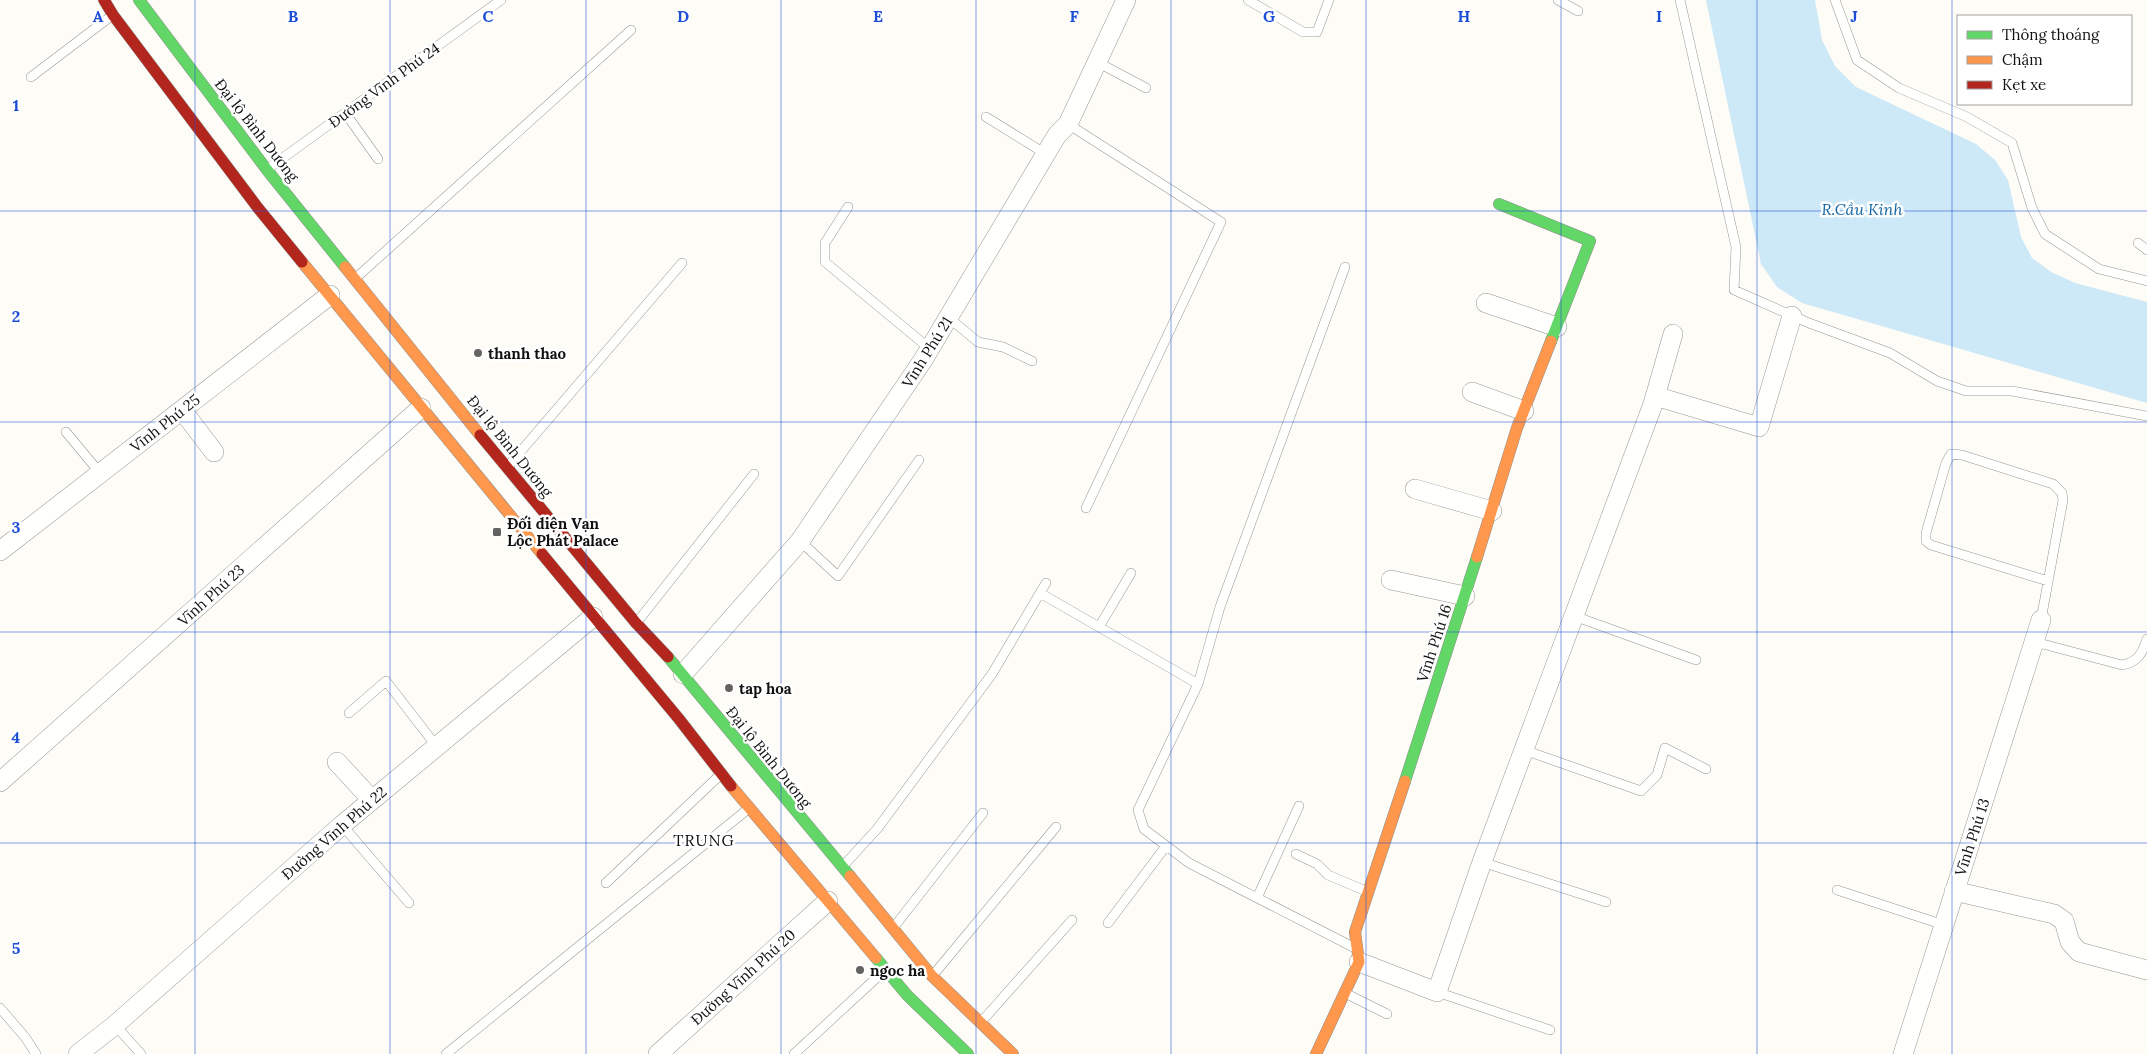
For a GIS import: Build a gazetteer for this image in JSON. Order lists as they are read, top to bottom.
{
  "streets": {
    "main road": ["Đại lộ Bình Dương", "Vĩnh Phú 16"],
    "street": [
      "Vĩnh Phú 21",
      "Vĩnh Phú 25",
      "Vĩnh Phú 23",
      "Đường Vĩnh Phú 22",
      "Vĩnh Phú 13",
      "Đường Vĩnh Phú 20"
    ],
    "lane": ["Đường Vĩnh Phú 24"]
  },
  "crossings": [
    ["Đường Vĩnh Phú 24", "Đại lộ Bình Dương"],
    ["Đại lộ Bình Dương", "Vĩnh Phú 21"],
    ["Đại lộ Bình Dương", "Vĩnh Phú 25"],
    ["Đại lộ Bình Dương", "Vĩnh Phú 23"],
    ["Đại lộ Bình Dương", "Đường Vĩnh Phú 22"],
    ["Đại lộ Bình Dương", "Đường Vĩnh Phú 20"]
  ],
  "districts": ["TRUNG"],
  "water": ["R.Cầu Kinh"],
  "places": {
    "other": ["thanh thao", "tap hoa", "ngoc ha"],
    "transit": ["Đối diện Vạn Lộc Phát Palace"]
  },
  "legend": ["Thông thoáng", "Chậm", "Kẹt xe"],
  "grid": {
    "columns": [
      "A",
      "B",
      "C",
      "D",
      "E",
      "F",
      "G",
      "H",
      "I",
      "J"
    ],
    "rows": [
      "1",
      "2",
      "3",
      "4",
      "5"
    ]
  }
}
